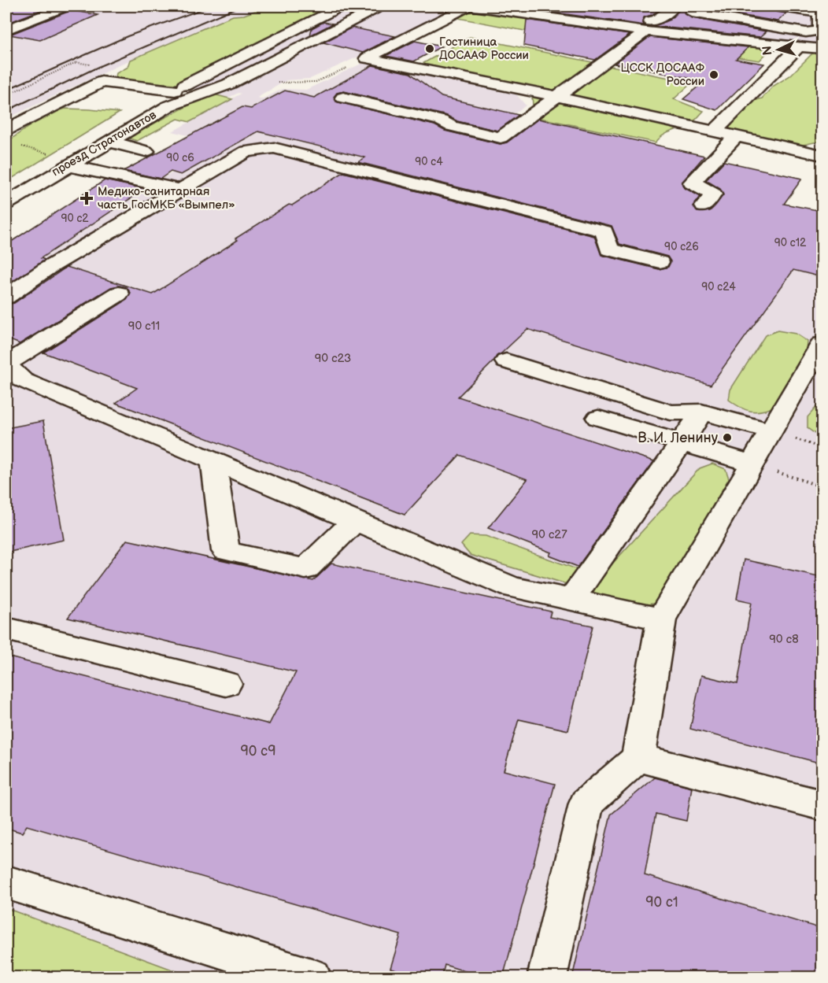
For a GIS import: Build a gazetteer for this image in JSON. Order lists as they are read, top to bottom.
{
  "streets": {
    "street": ["проезд Стратонавтов"]
  },
  "places": {
    "other": ["Гостиница ДОСААФ России", "ЦССК ДОСААФ России", "В. И. Ленину"],
    "health": ["Медико-санитарная часть ГосМКБ «Вымпел»"]
  },
  "house_numbers": [
    "90 с6",
    "90 с4",
    "90 с2",
    "90 с12",
    "90 с26",
    "90 с24",
    "90 с11",
    "90 с23",
    "90 с27",
    "90 с8",
    "90 с9",
    "90 с1"
  ],
  "north": "left"
}
